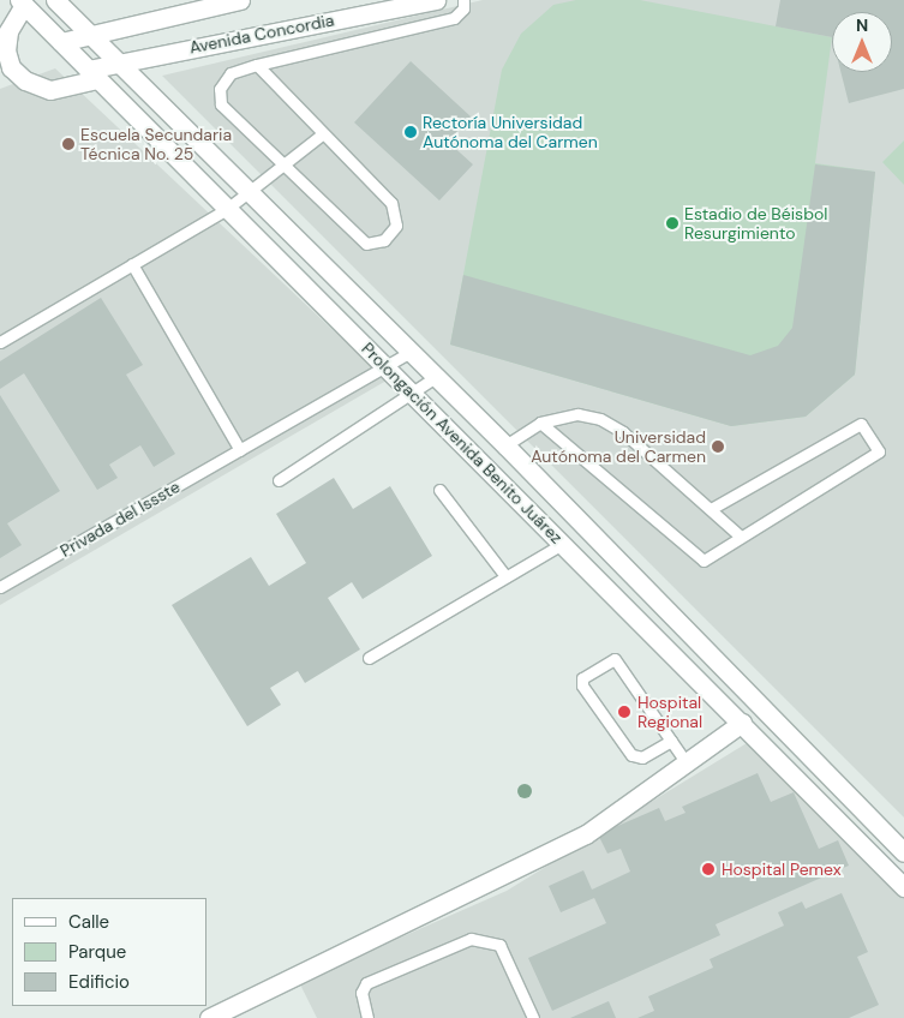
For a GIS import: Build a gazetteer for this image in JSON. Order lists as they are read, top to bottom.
{
  "streets": {
    "main road": ["Avenida Concordia", "Prolongación Avenida Benito Juárez"],
    "lane": ["Privada del Issste"]
  },
  "crossings": [
    ["Avenida Concordia", "Prolongación Avenida Benito Juárez"],
    ["Prolongación Avenida Benito Juárez", "Privada del Issste"]
  ],
  "places": [
    "Rectoría Universidad Autónoma del Carmen",
    "Escuela Secundaria Técnica No. 25",
    "Estadio de Béisbol Resurgimiento",
    "Universidad Autónoma del Carmen",
    "Hospital Regional",
    "Hospital Pemex"
  ],
  "legend": ["Calle", "Parque", "Edificio"],
  "north": "top"
}
